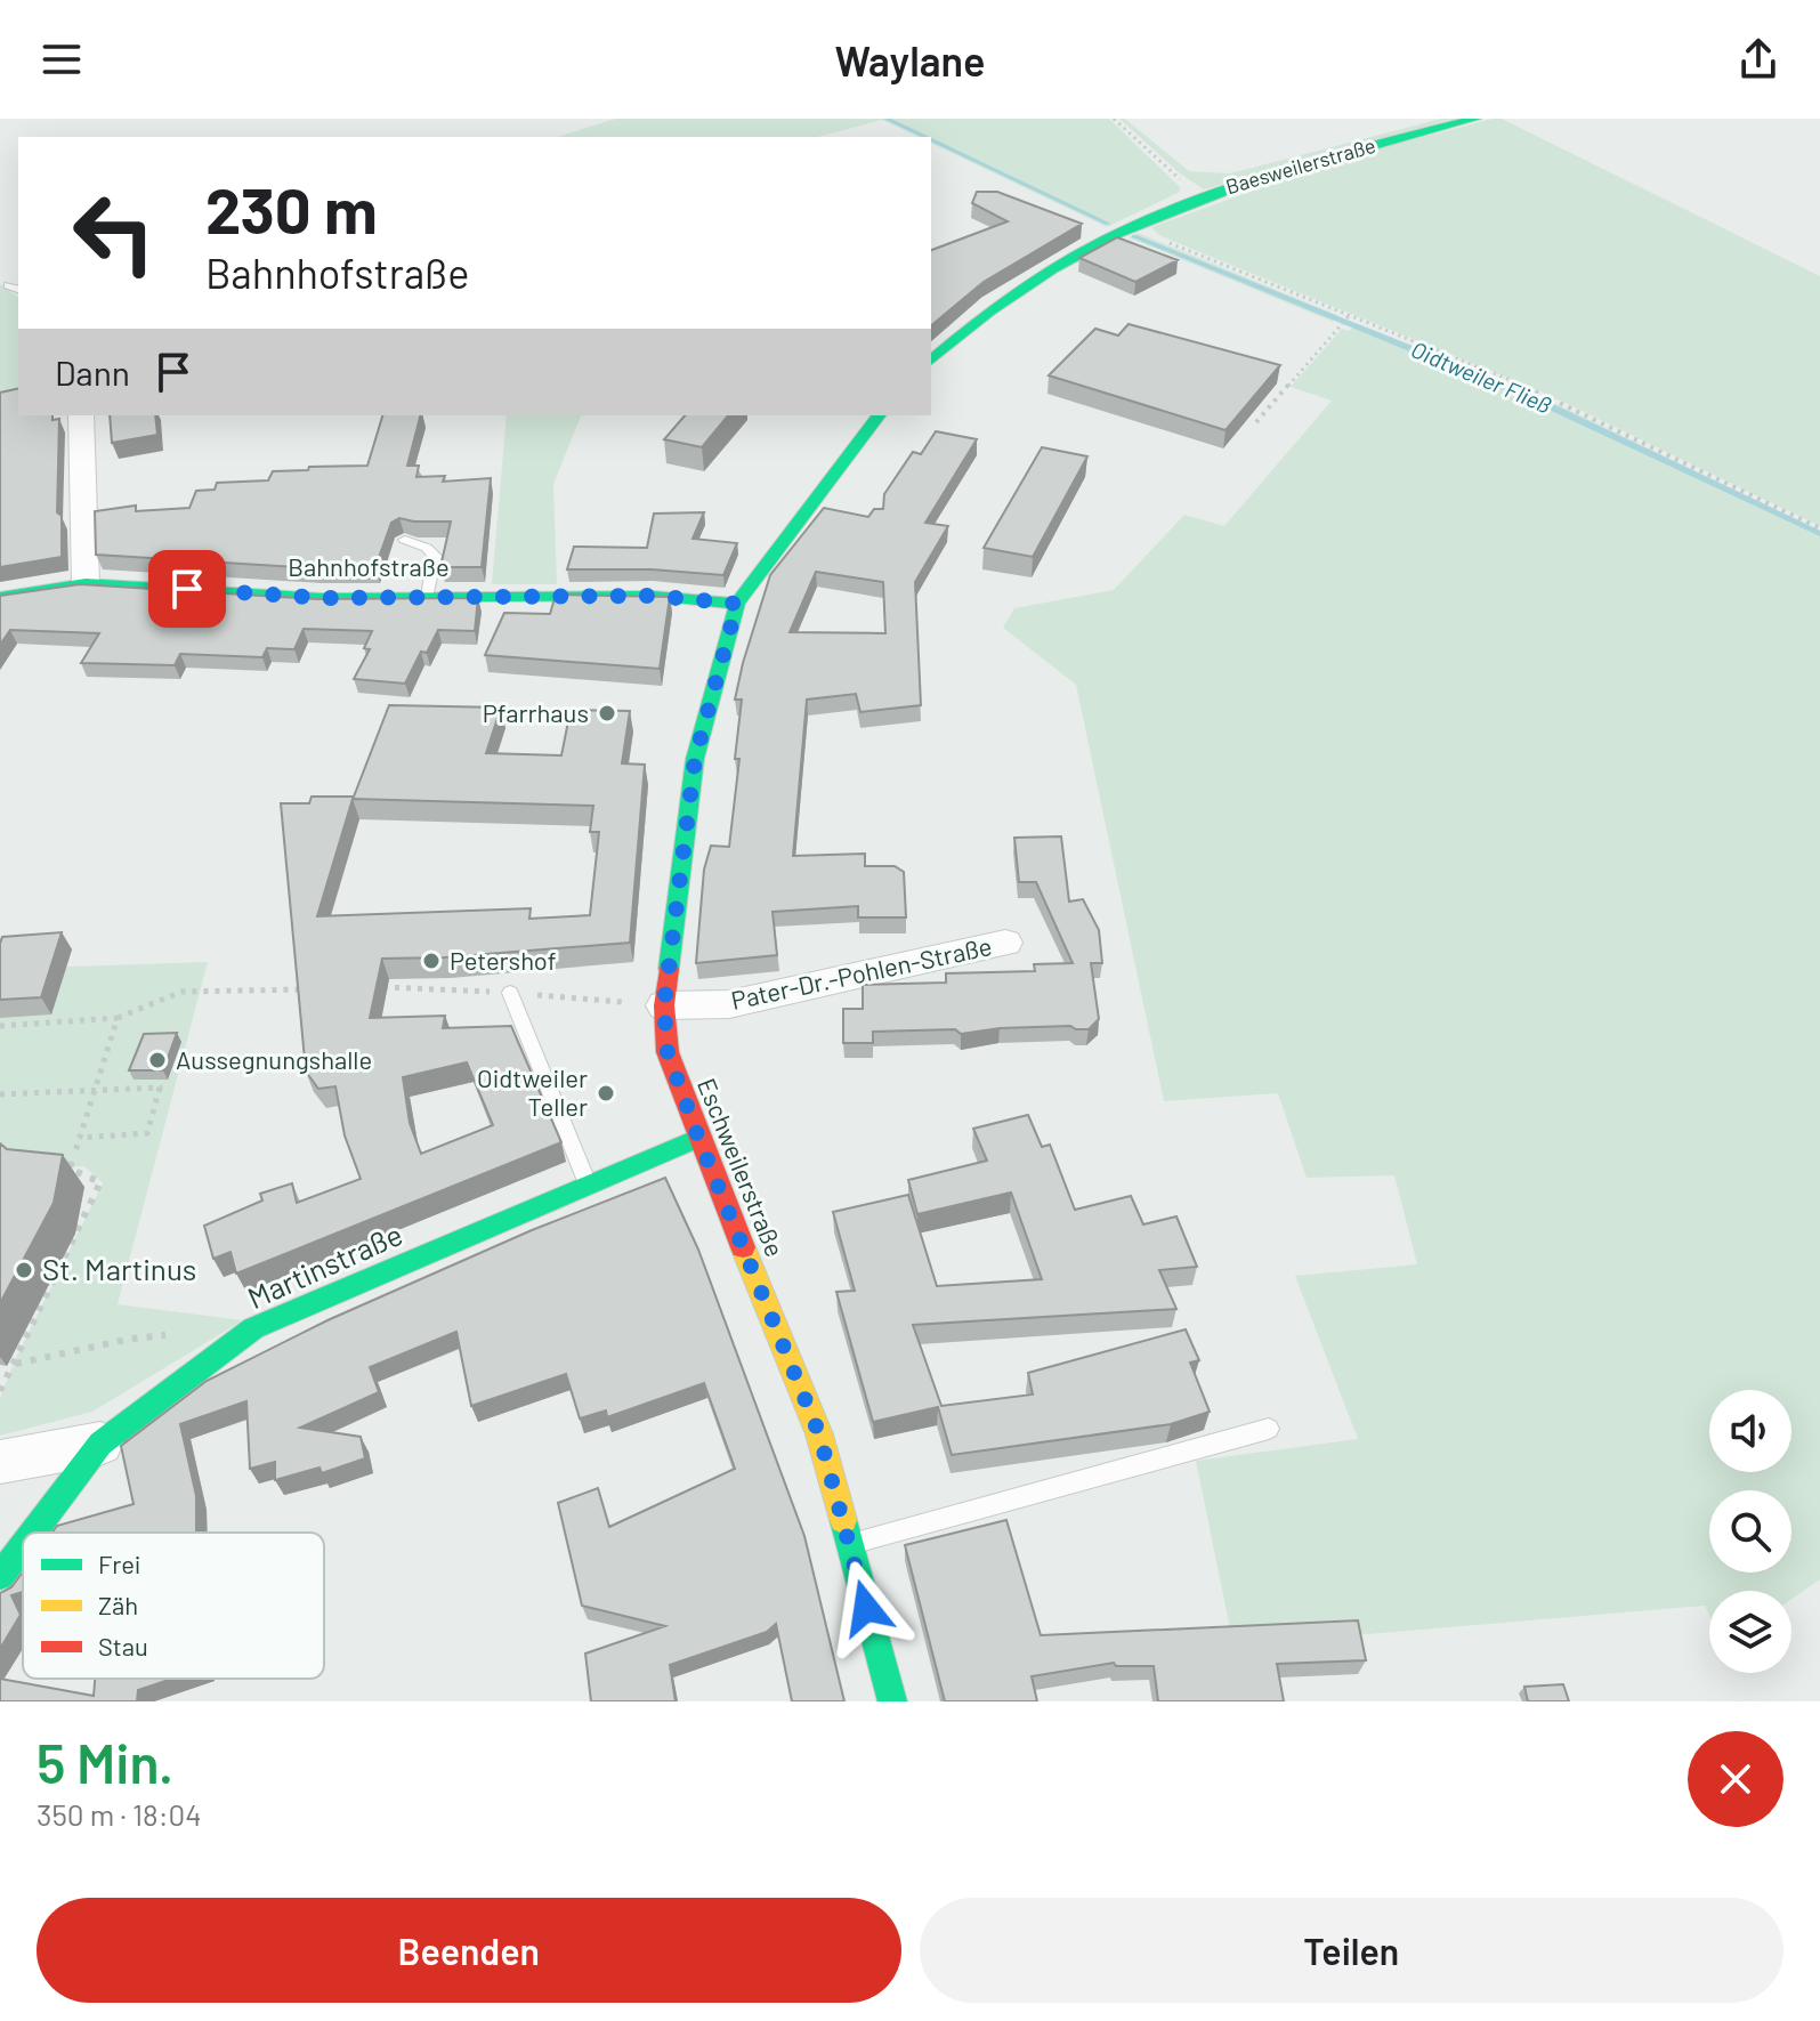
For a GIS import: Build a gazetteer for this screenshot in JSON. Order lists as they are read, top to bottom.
{
  "streets": {
    "street": [
      "Baesweilerstraße",
      "Bahnhofstraße",
      "Pater-Dr.-Pohlen-Straße",
      "Eschweilerstraße",
      "Martinstraße"
    ]
  },
  "crossings": [
    ["Bahnhofstraße", "Eschweilerstraße"],
    ["Pater-Dr.-Pohlen-Straße", "Eschweilerstraße"],
    ["Eschweilerstraße", "Martinstraße"]
  ],
  "water": ["Oidtweiler Fließ"],
  "places": [
    "Pfarrhaus",
    "Petershof",
    "Aussegnungshalle",
    "Oidtweiler Teller",
    "St. Martinus"
  ],
  "legend": ["Frei", "Zäh", "Stau"],
  "page": {
    "header": "Waylane",
    "turn": ["230 m", "Bahnhofstraße"],
    "then": "Dann",
    "heading": ["5 Min.", "350 m · 18:04"],
    "buttons": ["Beenden", "Teilen"]
  }
}
